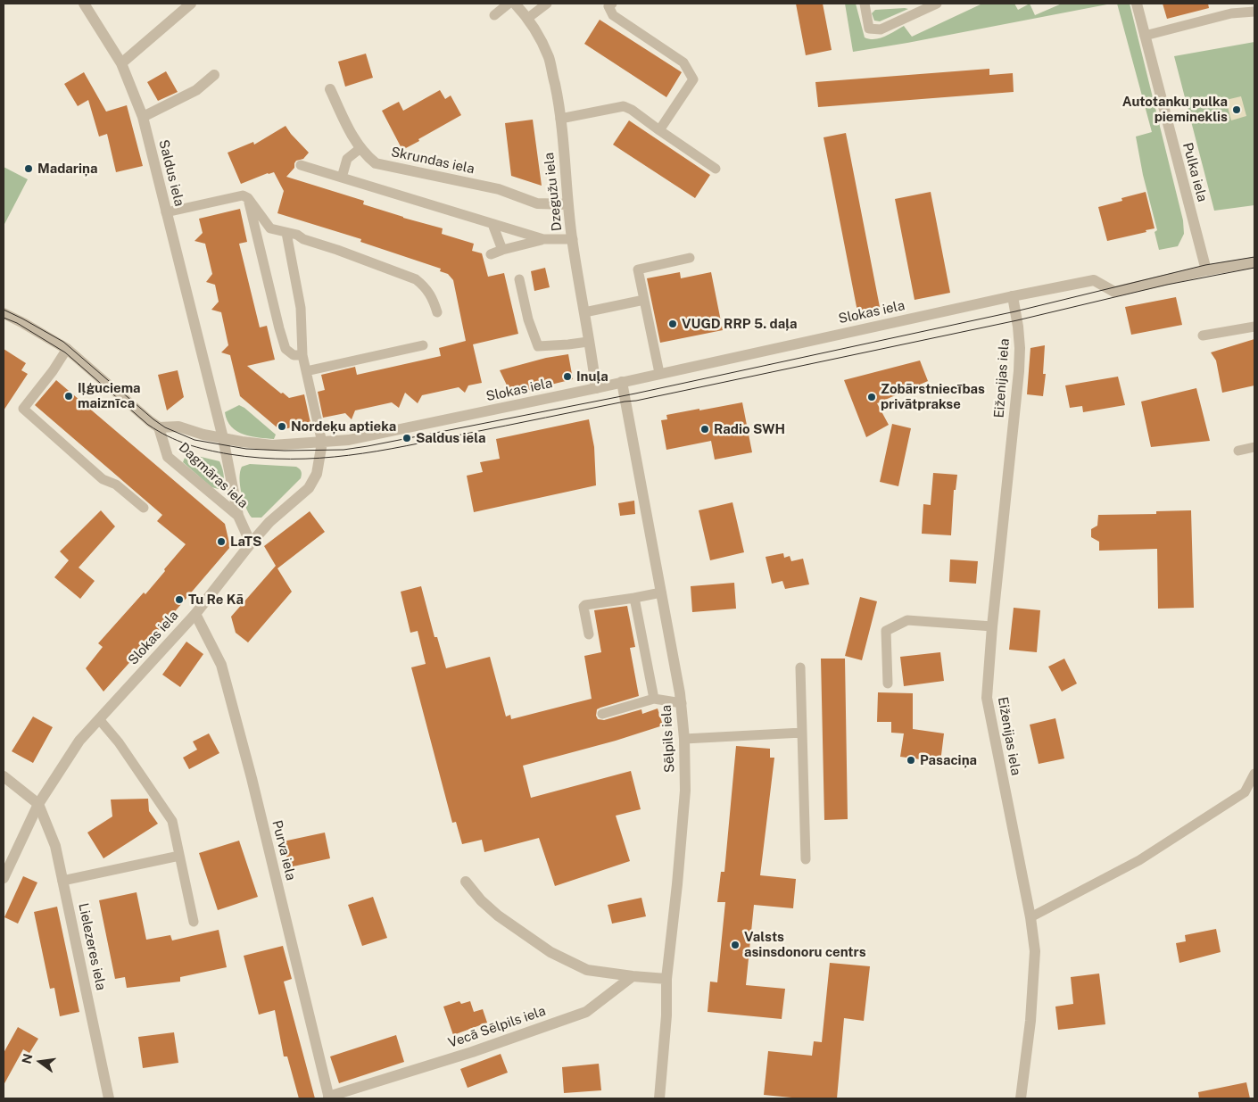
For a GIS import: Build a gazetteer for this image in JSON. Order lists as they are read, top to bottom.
{
  "streets": {
    "street": [
      "Skrundas iela",
      "Pulka iela",
      "Saldus iela",
      "Dzegužu iela",
      "Slokas iela",
      "Eiženijas iela",
      "Dagmāras iela",
      "Sēlpils iela",
      "Purva iela",
      "Lielezeres iela",
      "Vecā Sēlpils iela"
    ]
  },
  "crossings": [
    ["Skrundas iela", "Dzegužu iela"],
    ["Pulka iela", "Slokas iela"],
    ["Saldus iela", "Dagmāras iela"],
    ["Dzegužu iela", "Slokas iela"],
    ["Slokas iela", "Eiženijas iela"],
    ["Slokas iela", "Dagmāras iela"],
    ["Slokas iela", "Sēlpils iela"],
    ["Slokas iela", "Purva iela"],
    ["Slokas iela", "Lielezeres iela"],
    ["Purva iela", "Vecā Sēlpils iela"]
  ],
  "places": [
    "Autotanku pulka piemineklis",
    "Madariņa",
    "VUGD RRP 5. daļa",
    "Inuļa",
    "Iļģuciema maiznīca",
    "Zobārstniecības privātprakse",
    "Nordeķu aptieka",
    "Radio SWH",
    "Saldus iela",
    "LaTS",
    "Tu Re Kā",
    "Pasaciņa",
    "Valsts asinsdonoru centrs"
  ],
  "north": "left"
}
